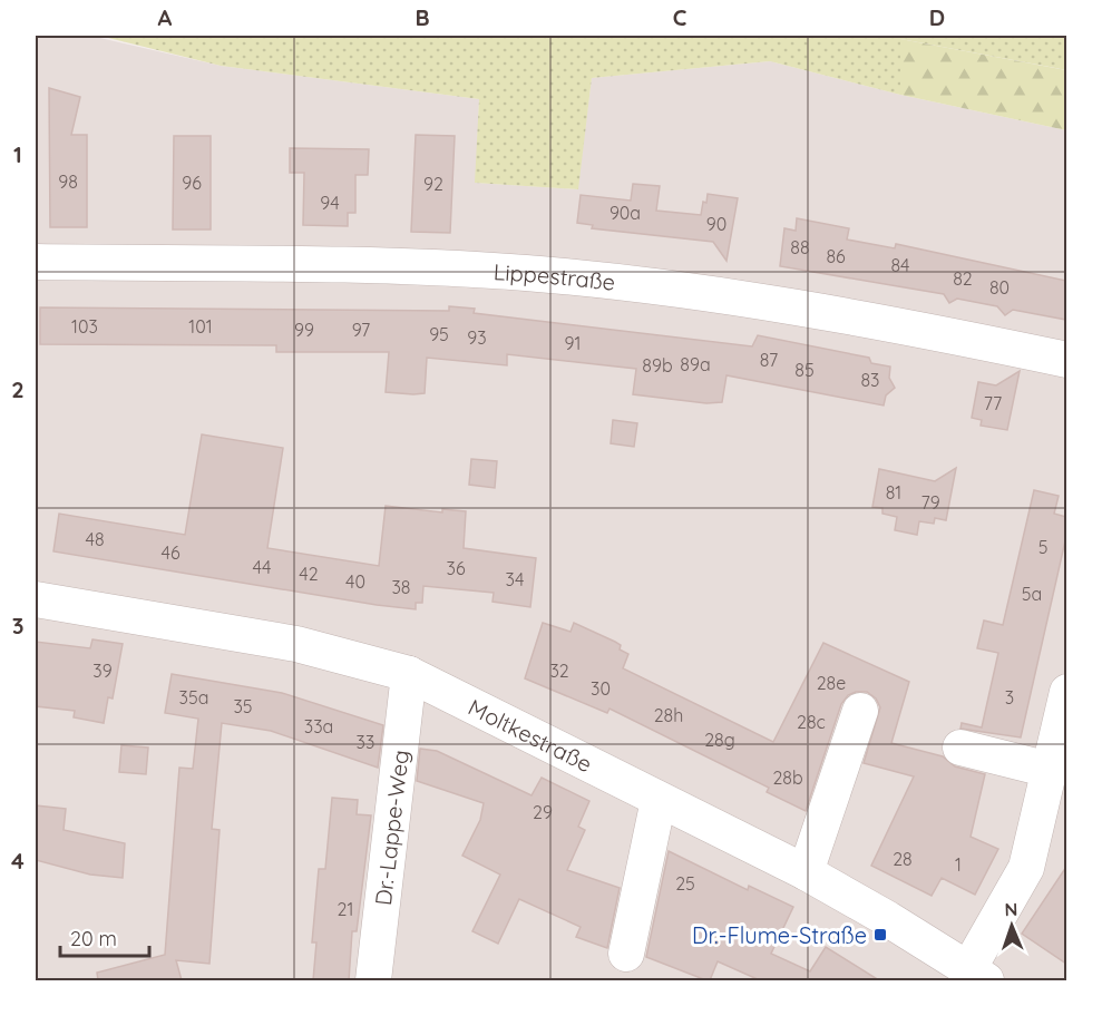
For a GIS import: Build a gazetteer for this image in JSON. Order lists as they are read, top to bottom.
{
  "streets": {
    "street": ["Lippestraße", "Moltkestraße", "Dr.-Lappe-Weg"]
  },
  "crossings": [
    ["Moltkestraße", "Dr.-Lappe-Weg"]
  ],
  "places": {
    "transit": ["Dr.-Flume-Straße"]
  },
  "house_numbers": [
    "98",
    "96",
    "92",
    "94",
    "90a",
    "90",
    "88",
    "86",
    "84",
    "82",
    "80",
    "103",
    "101",
    "99",
    "97",
    "95",
    "93",
    "91",
    "87",
    "89a",
    "89b",
    "85",
    "83",
    "77",
    "81",
    "79",
    "48",
    "5",
    "46",
    "44",
    "36",
    "42",
    "34",
    "40",
    "38",
    "5a",
    "39",
    "32",
    "28e",
    "30",
    "35a",
    "3",
    "35",
    "28h",
    "28c",
    "33a",
    "28g",
    "33",
    "28b",
    "29",
    "28",
    "1",
    "25",
    "21"
  ],
  "scale_bar": "20 m",
  "north": "top",
  "grid": {
    "columns": [
      "A",
      "B",
      "C",
      "D"
    ],
    "rows": [
      "1",
      "2",
      "3",
      "4"
    ]
  }
}
